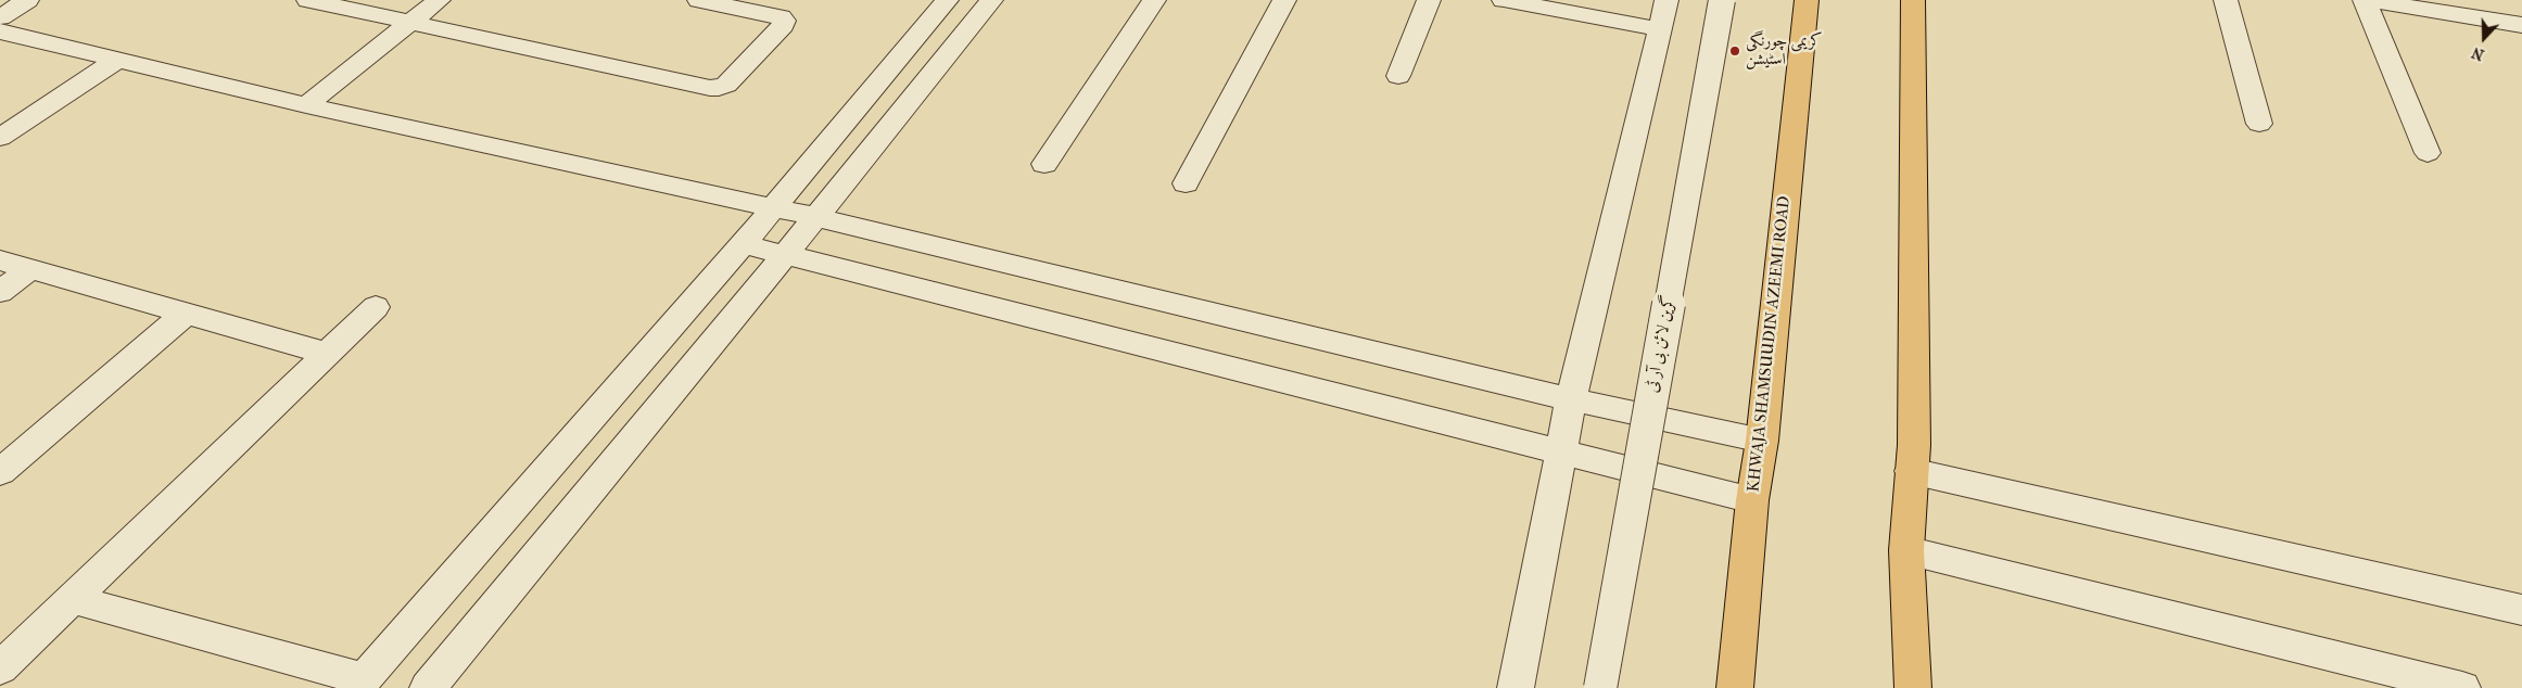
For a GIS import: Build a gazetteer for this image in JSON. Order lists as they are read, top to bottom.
{
  "streets": {
    "main road": ["KHWAJA SHAMSUUDIN AZEEMI ROAD"],
    "street": ["گرین لائن بی آر ٹی"]
  },
  "places": ["کریمی چورنگی اسٹیشن"],
  "north": "bottom"
}
